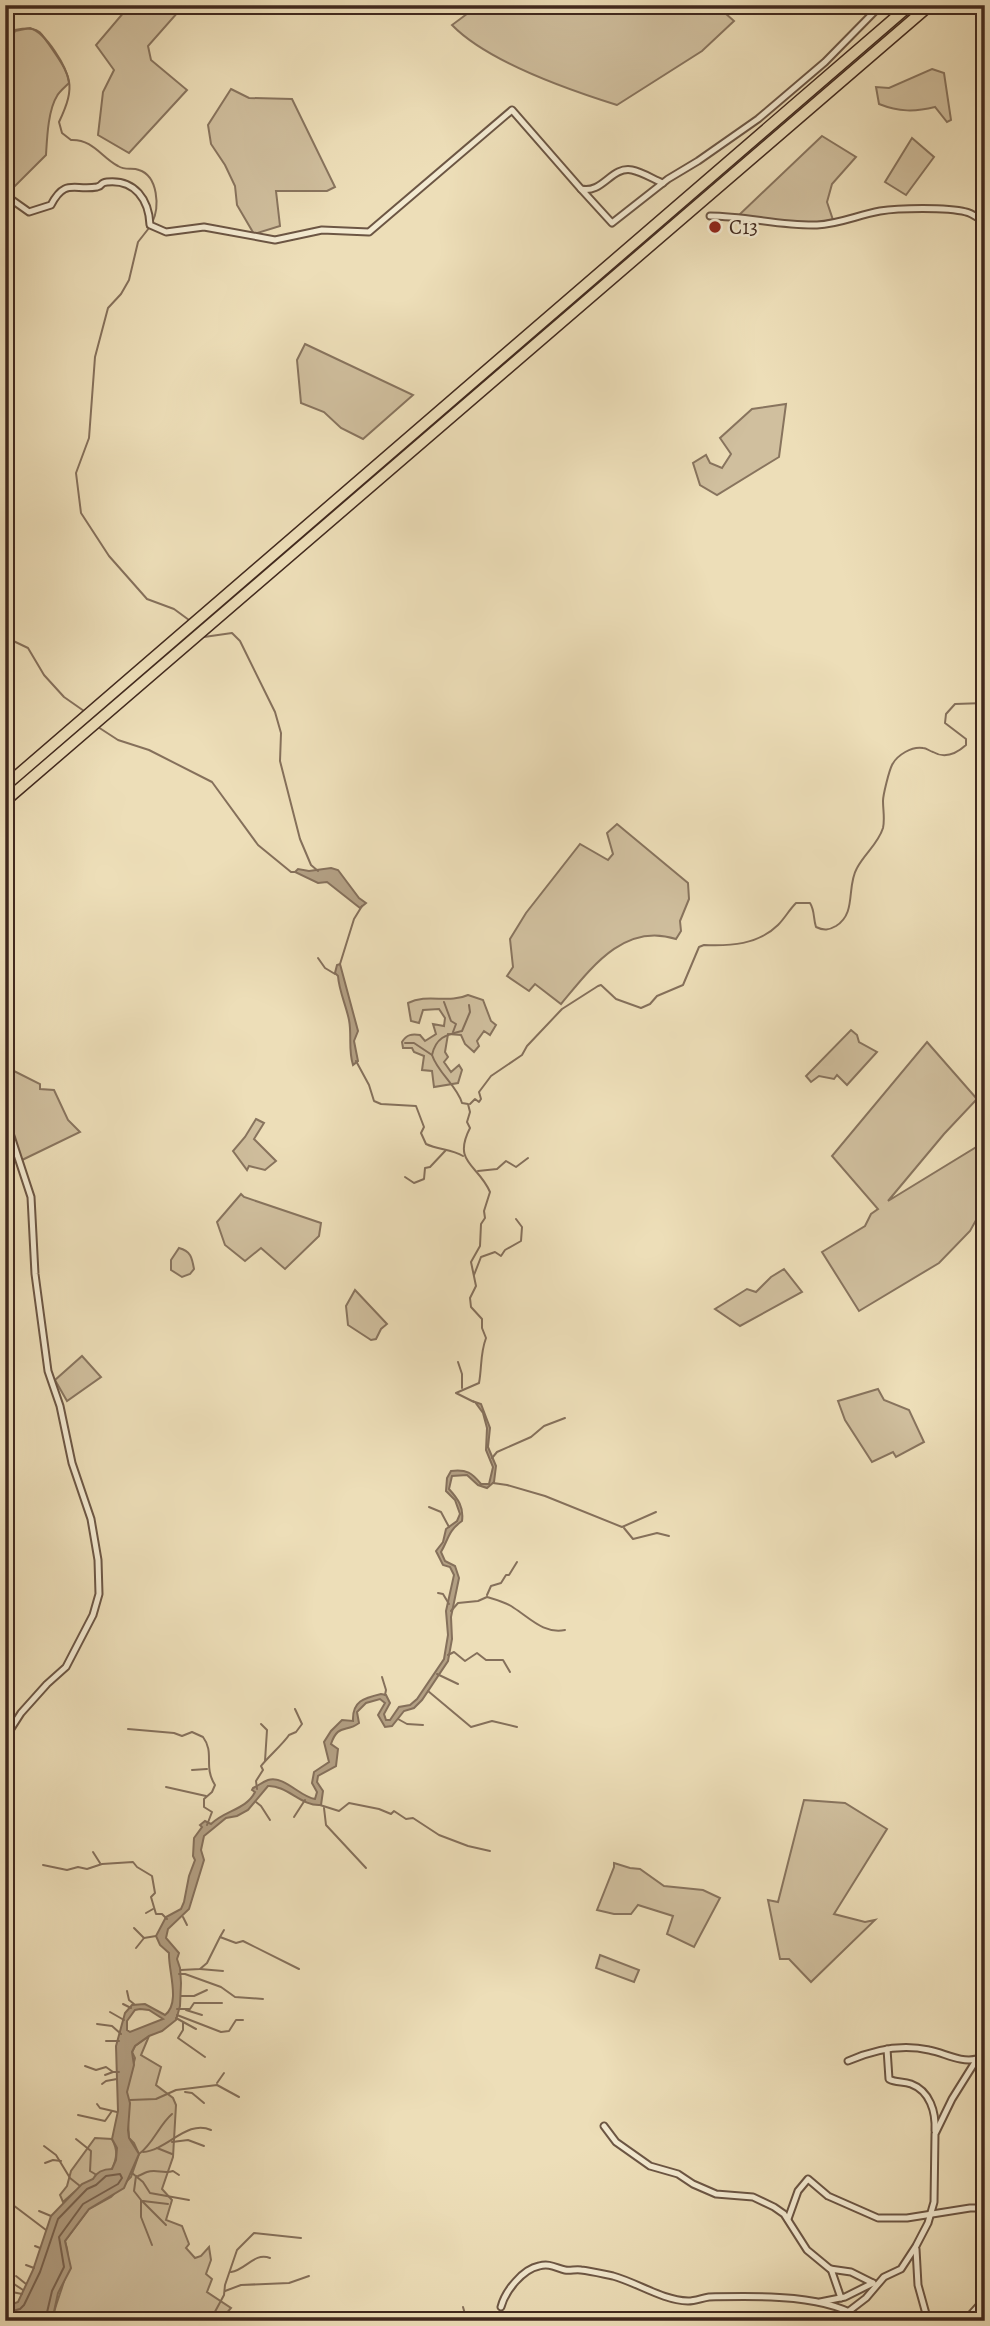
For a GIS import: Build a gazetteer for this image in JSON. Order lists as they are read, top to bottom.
{
  "places": ["C13"]
}
